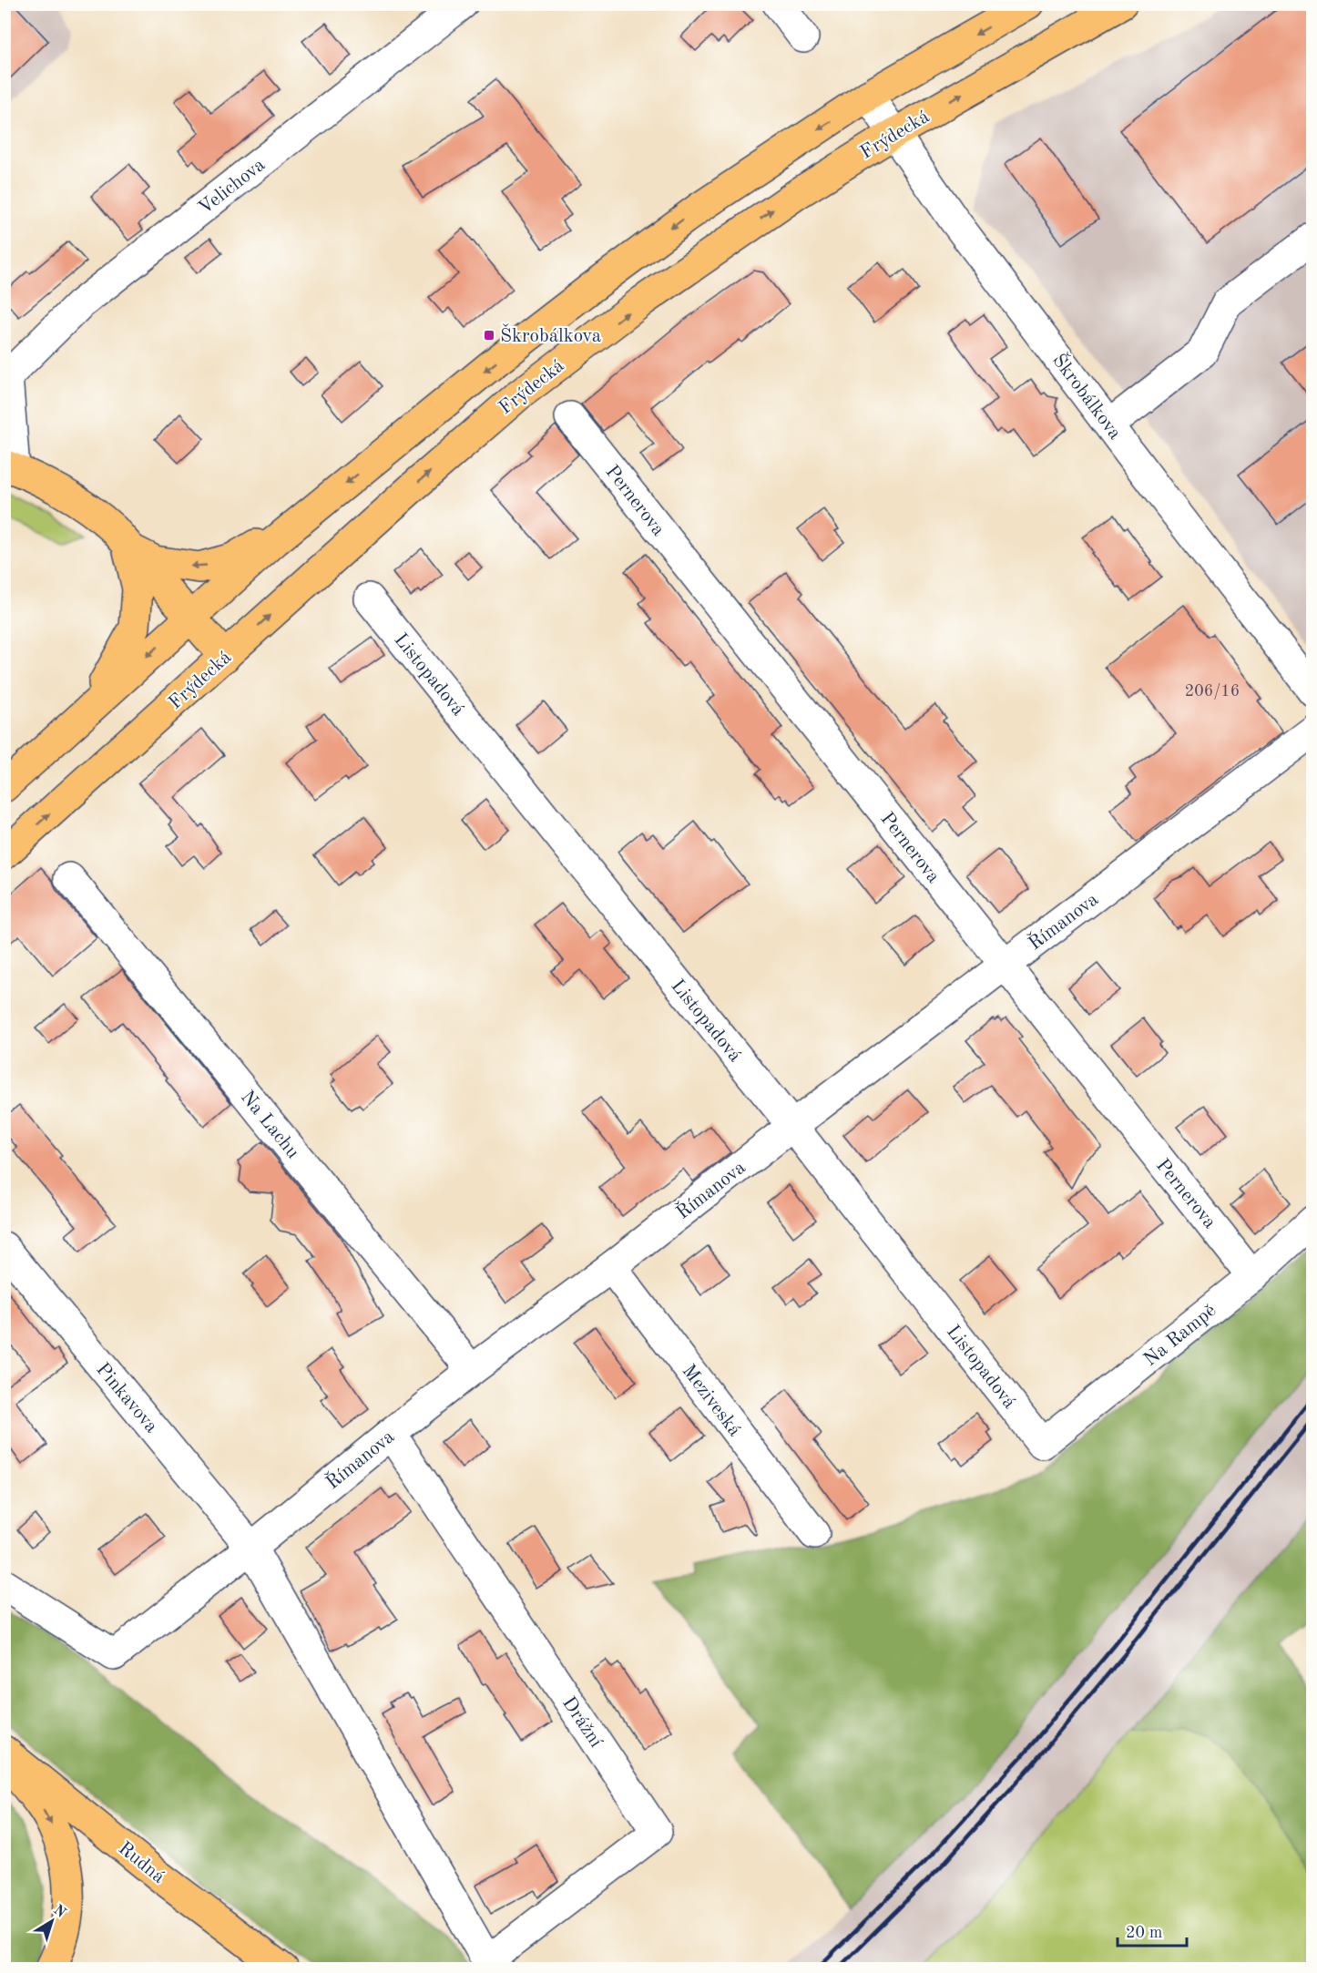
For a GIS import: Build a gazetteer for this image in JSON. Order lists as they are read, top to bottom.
{
  "streets": {
    "main road": ["Frýdecká", "Rudná"],
    "street": [
      "Velichova",
      "Škrobálkova",
      "Pernerova",
      "Listopadová",
      "Římanova",
      "Na Lachu",
      "Na Rampě",
      "Pinkavova",
      "Meziveská",
      "Drážní"
    ]
  },
  "crossings": [
    ["Frýdecká", "Škrobálkova"],
    ["Pernerova", "Římanova"],
    ["Pernerova", "Na Rampě"],
    ["Listopadová", "Římanova"],
    ["Listopadová", "Na Rampě"],
    ["Římanova", "Na Lachu"],
    ["Římanova", "Pinkavova"],
    ["Římanova", "Meziveská"],
    ["Římanova", "Drážní"],
    ["Pinkavova", "Drážní"]
  ],
  "places": {
    "transit": ["Škrobálkova"]
  },
  "house_numbers": ["206/16"],
  "scale_bar": "20 m",
  "north": "top right"
}
